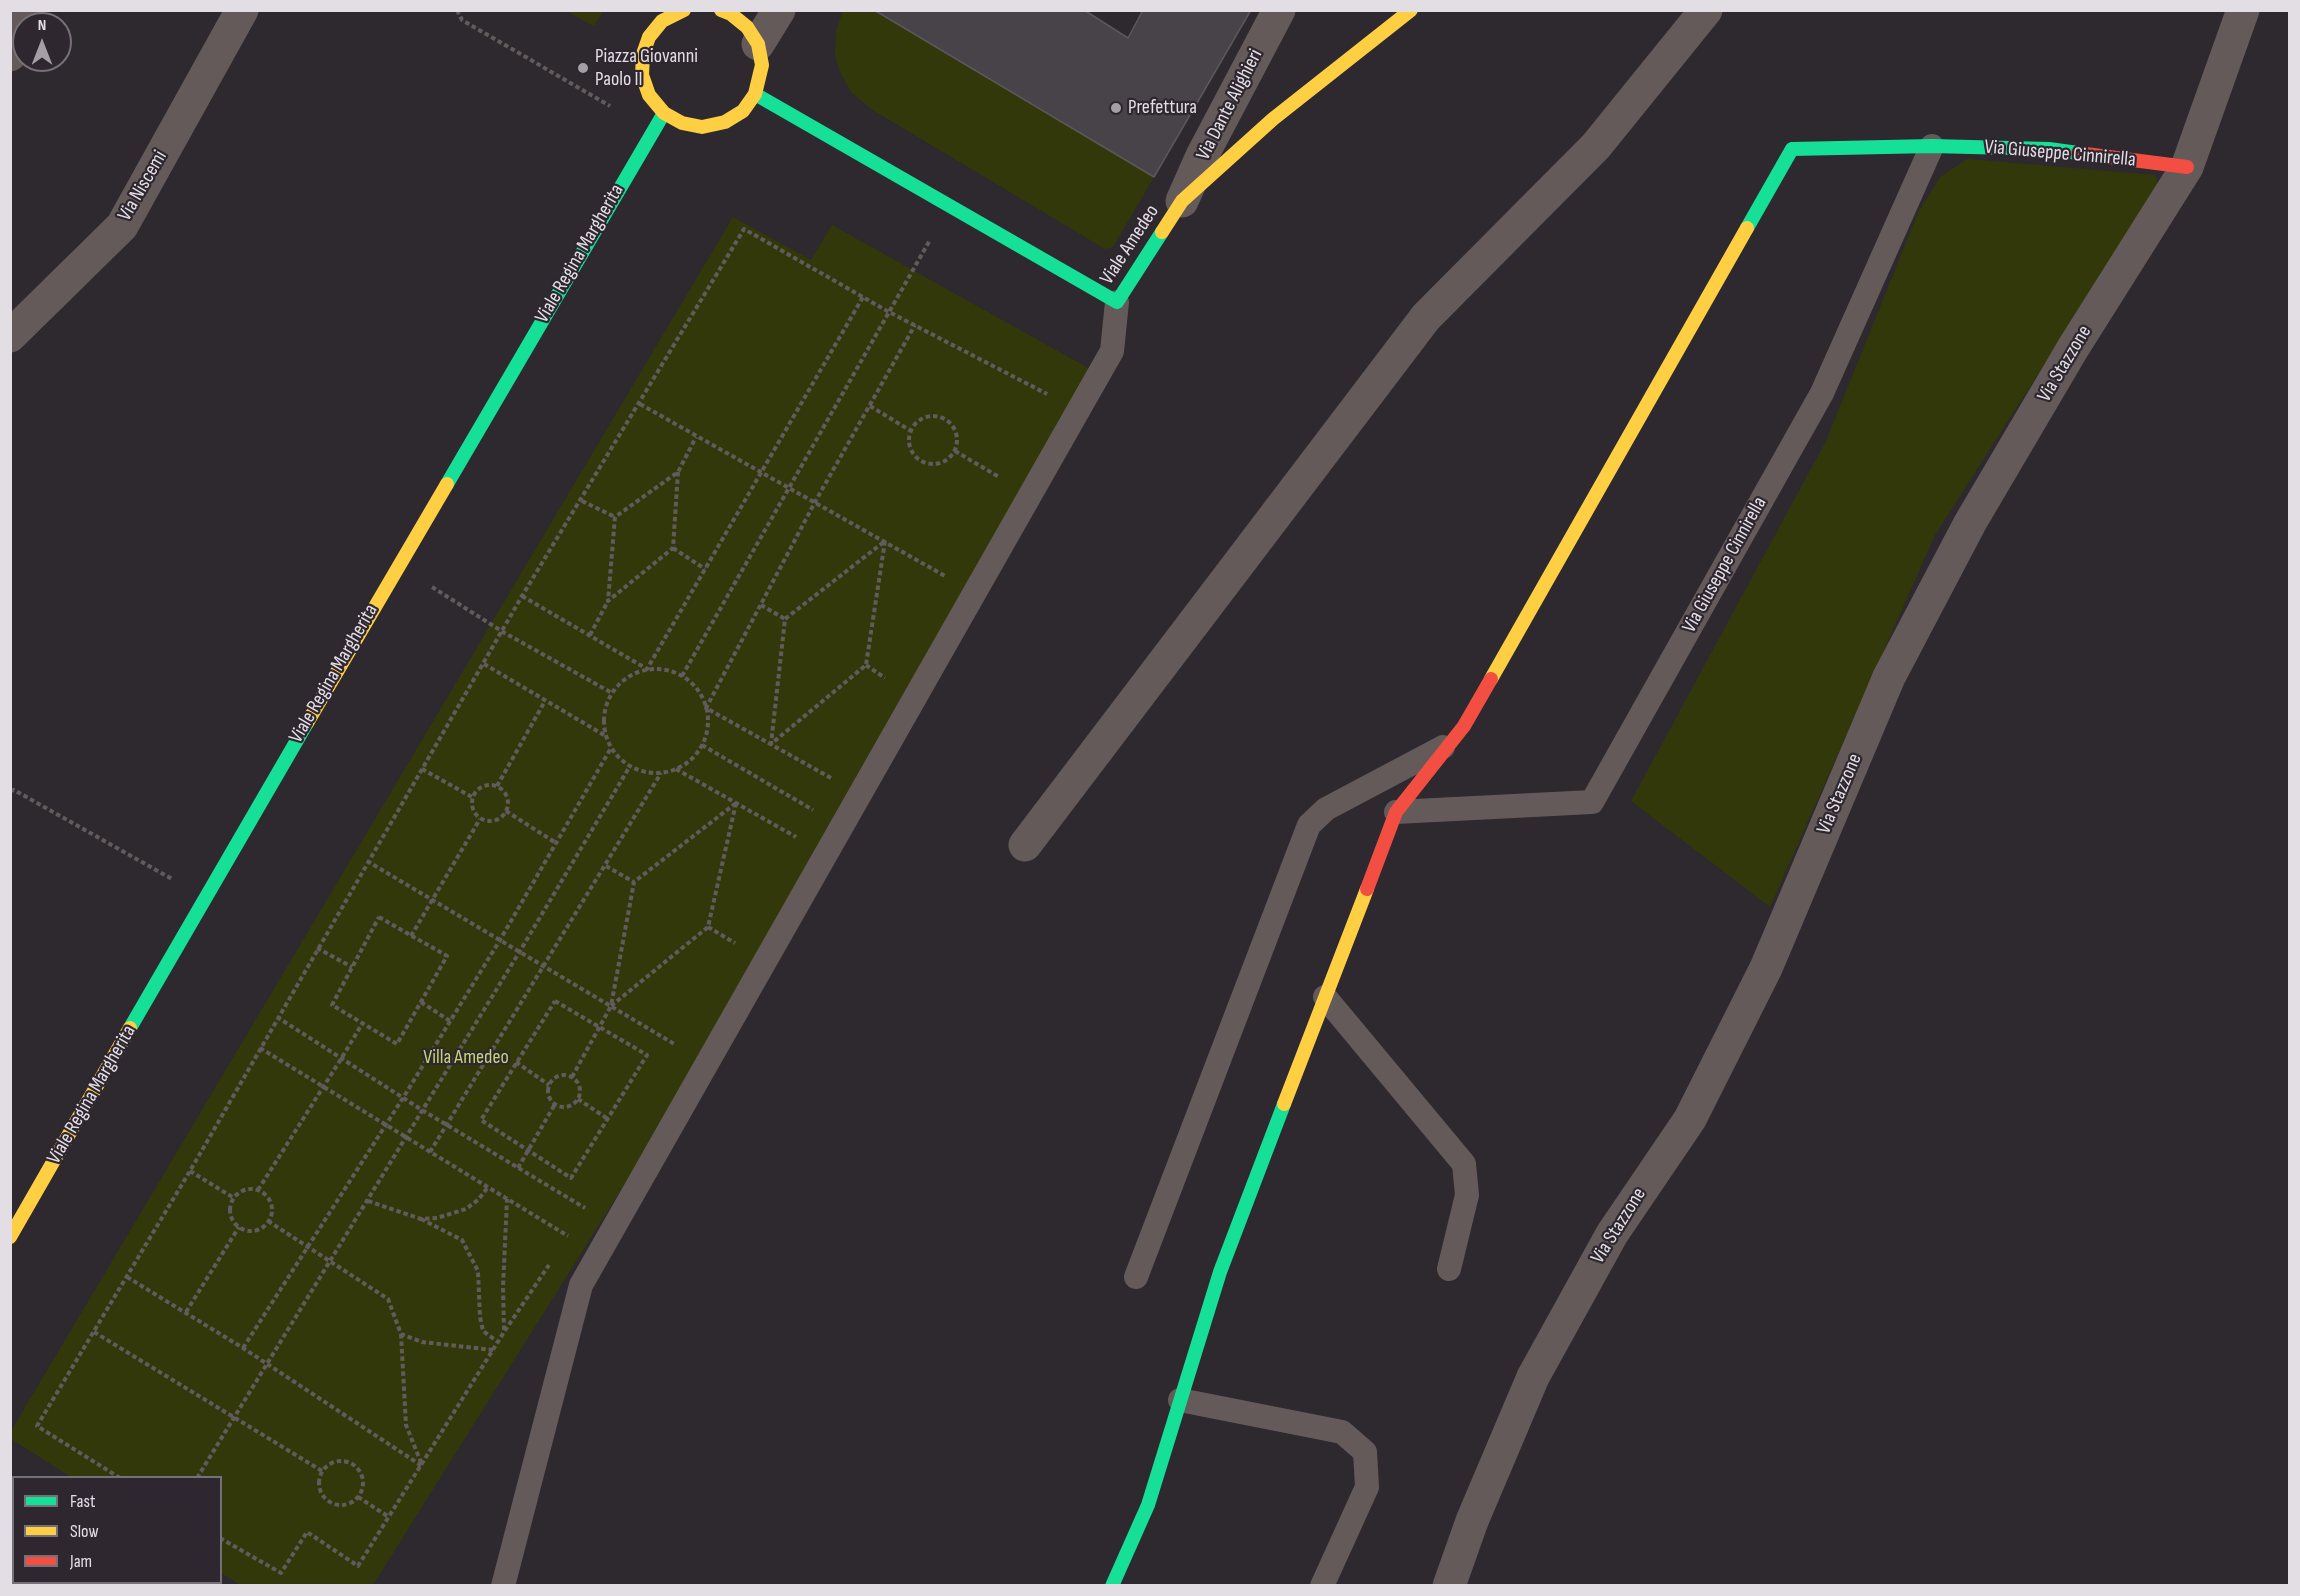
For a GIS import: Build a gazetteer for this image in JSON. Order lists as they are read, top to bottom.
{
  "streets": {
    "street": [
      "Via Dante Alighieri",
      "Via Giuseppe Cinnirella",
      "Via Niscemi",
      "Viale Amedeo",
      "Viale Regina Margherita",
      "Via Stazzone"
    ]
  },
  "crossings": [
    ["Via Dante Alighieri", "Viale Amedeo"],
    ["Via Giuseppe Cinnirella", "Via Stazzone"]
  ],
  "parks": ["Villa Amedeo"],
  "places": ["Piazza Giovanni Paolo II", "Prefettura"],
  "legend": ["Fast", "Slow", "Jam"],
  "north": "top"
}
